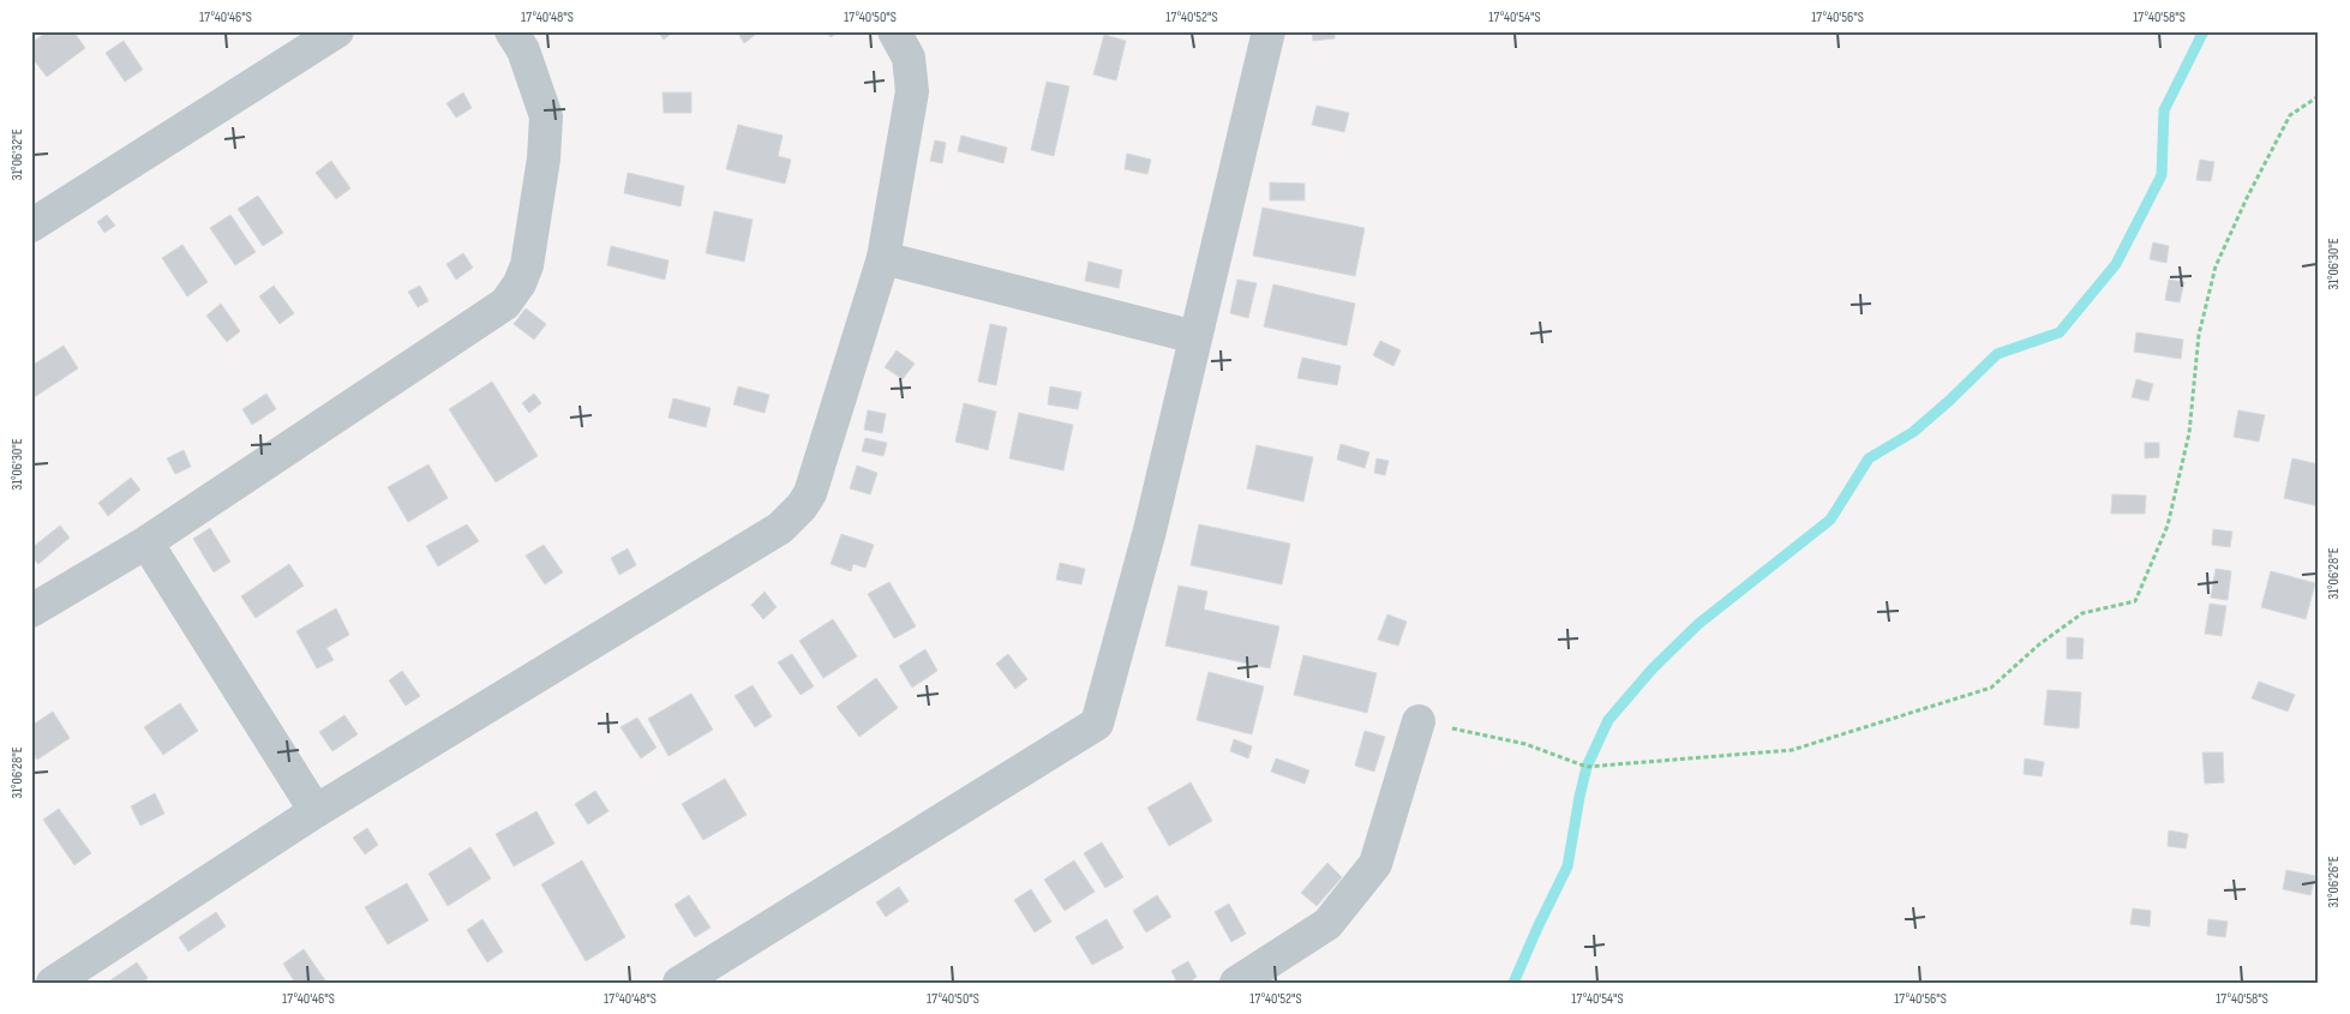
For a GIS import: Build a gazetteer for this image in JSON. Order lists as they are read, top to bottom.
{
  "coordinates": [
    "17°40'46\"S",
    "17°40'48\"S",
    "17°40'50\"S",
    "17°40'52\"S",
    "17°40'54\"S",
    "17°40'56\"S",
    "17°40'58\"S",
    "31°06'32\"E",
    "31°06'30\"E",
    "31°06'28\"E",
    "31°06'26\"E"
  ]
}
